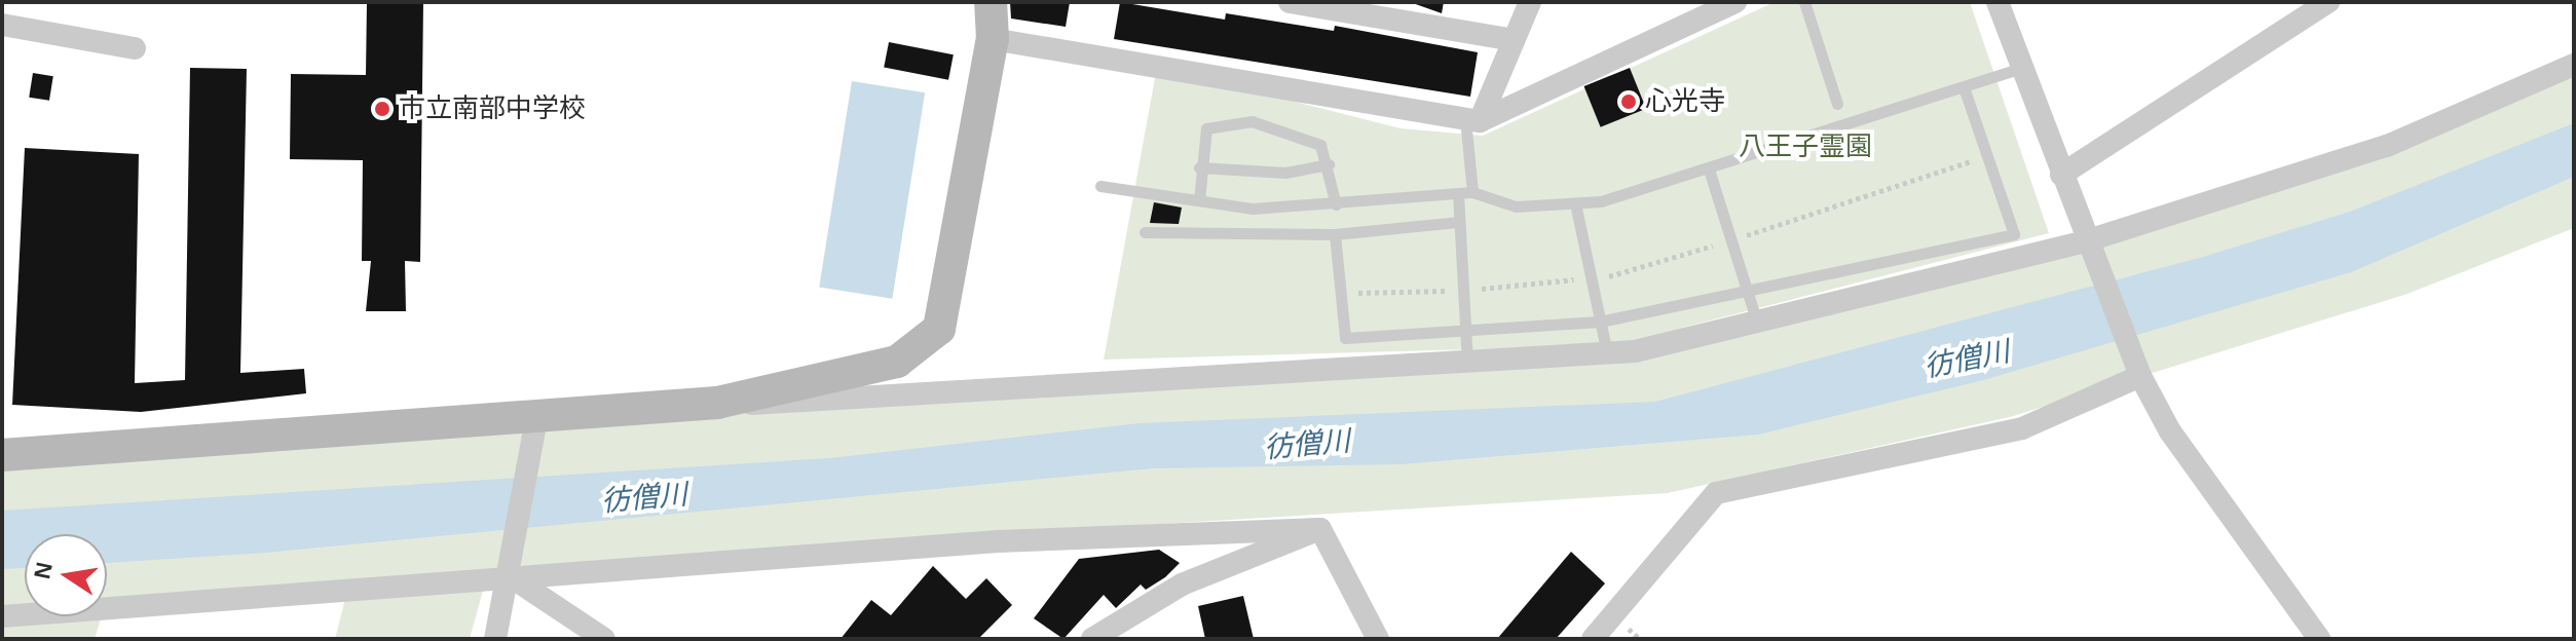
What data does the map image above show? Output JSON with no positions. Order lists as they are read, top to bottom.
{
  "water": ["彷僧川"],
  "parks": ["八王子霊園"],
  "places": ["心光寺", "市立南部中学校"],
  "north": "left"
}
